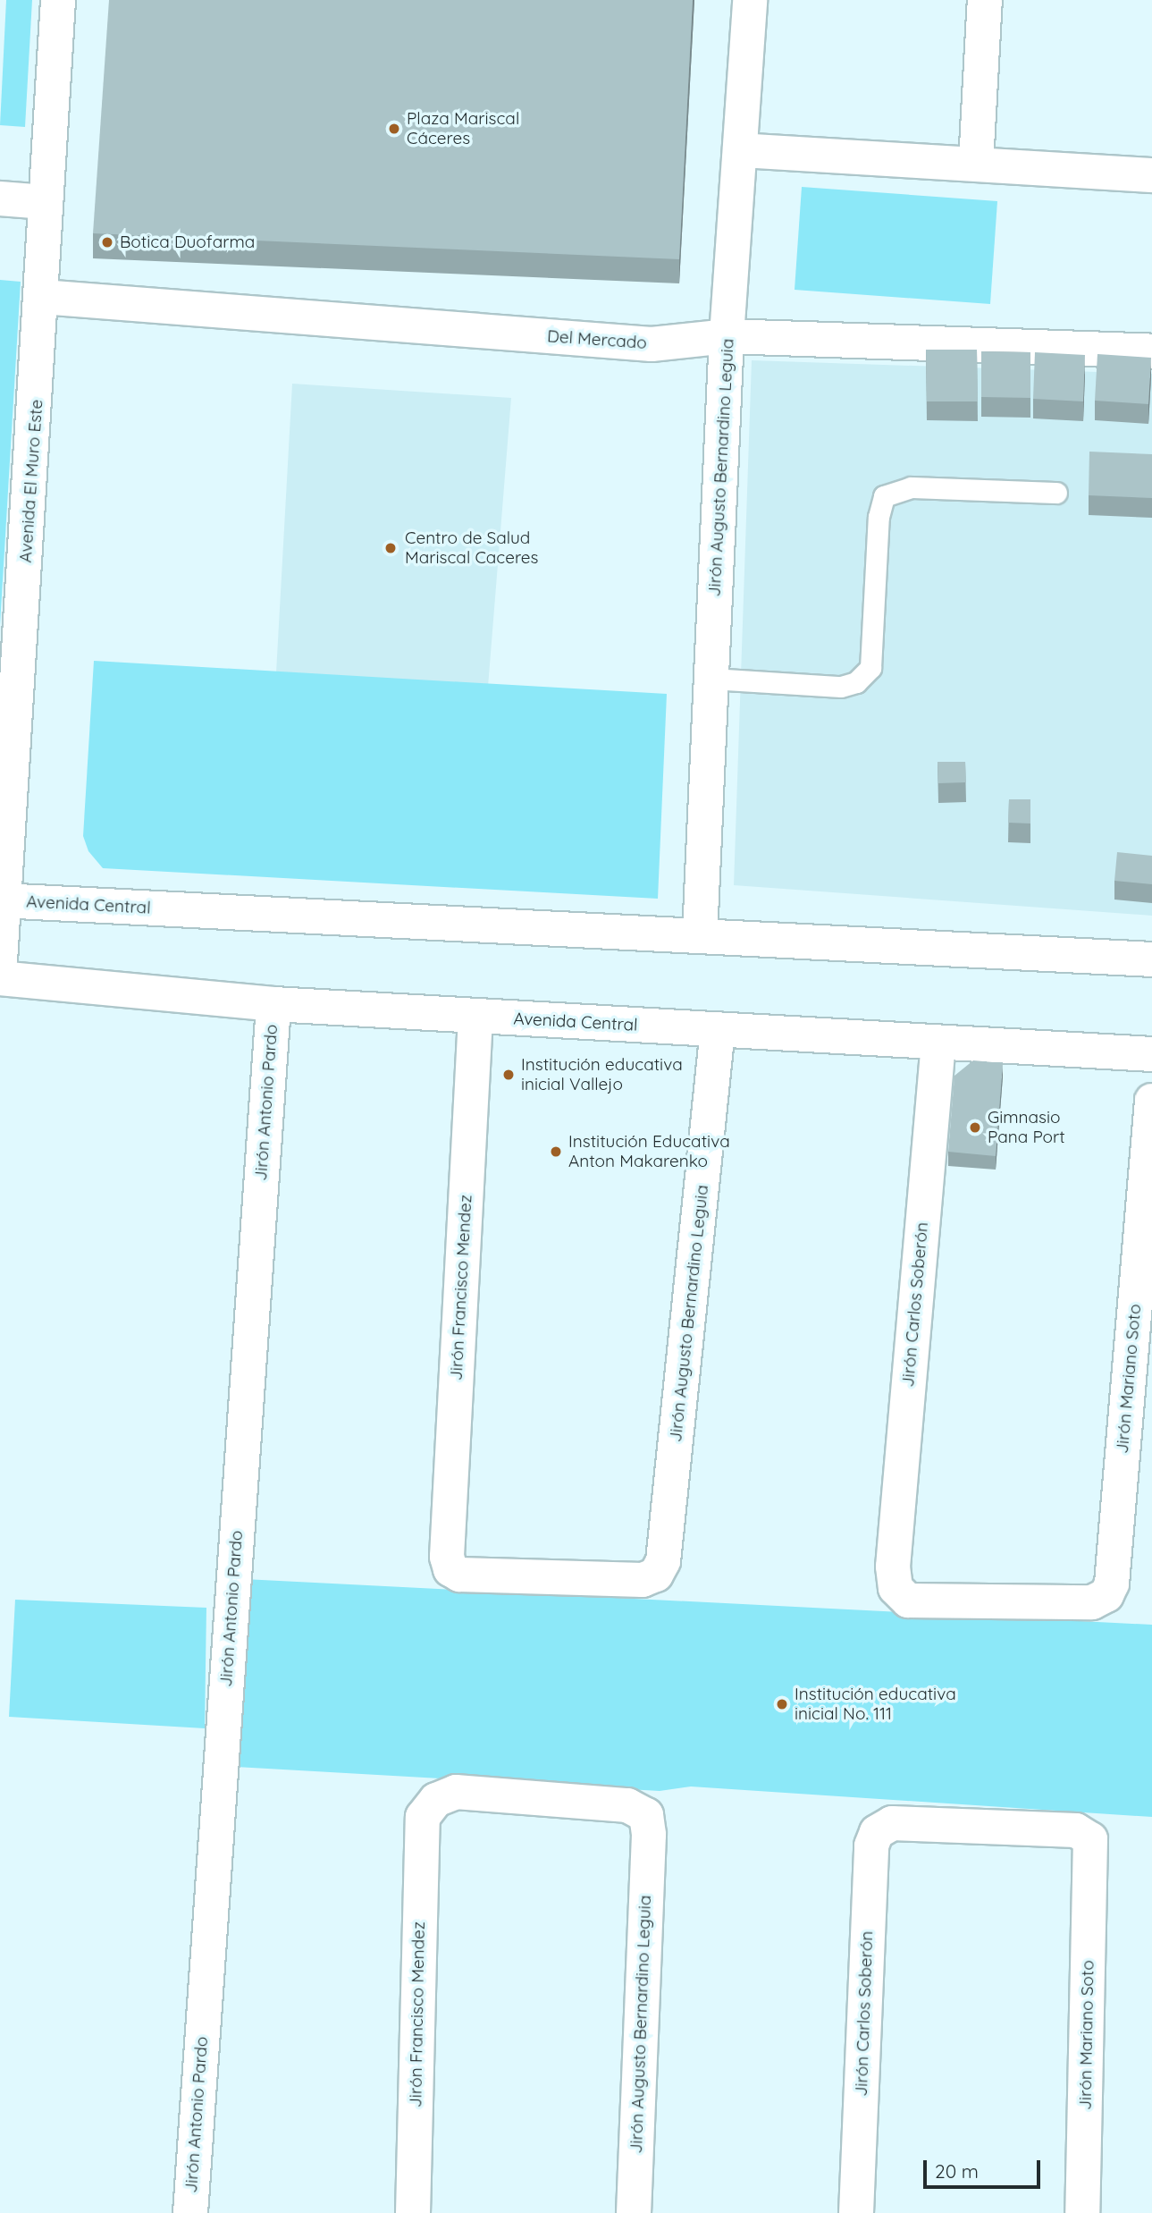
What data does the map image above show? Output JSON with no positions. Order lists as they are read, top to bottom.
{
  "streets": {
    "street": [
      "Del Mercado",
      "Jirón Augusto Bernardino Leguia",
      "Avenida El Muro Este",
      "Avenida Central",
      "Jirón Antonio Pardo",
      "Jirón Francisco Mendez",
      "Jirón Carlos Soberón",
      "Jirón Mariano Soto"
    ]
  },
  "crossings": [
    ["Del Mercado", "Jirón Augusto Bernardino Leguia"],
    ["Del Mercado", "Avenida El Muro Este"],
    ["Jirón Augusto Bernardino Leguia", "Avenida Central"],
    ["Jirón Augusto Bernardino Leguia", "Jirón Francisco Mendez"],
    ["Avenida El Muro Este", "Avenida Central"],
    ["Avenida Central", "Jirón Antonio Pardo"],
    ["Avenida Central", "Jirón Francisco Mendez"],
    ["Avenida Central", "Jirón Carlos Soberón"],
    ["Jirón Carlos Soberón", "Jirón Mariano Soto"]
  ],
  "places": [
    "Plaza Mariscal Cáceres",
    "Botica Duofarma",
    "Centro de Salud Mariscal Caceres",
    "Institución educativa inicial Vallejo",
    "Gimnasio Pana Port",
    "Institución Educativa Anton Makarenko",
    "Institución educativa inicial No. 111"
  ],
  "scale_bar": "20 m"
}
